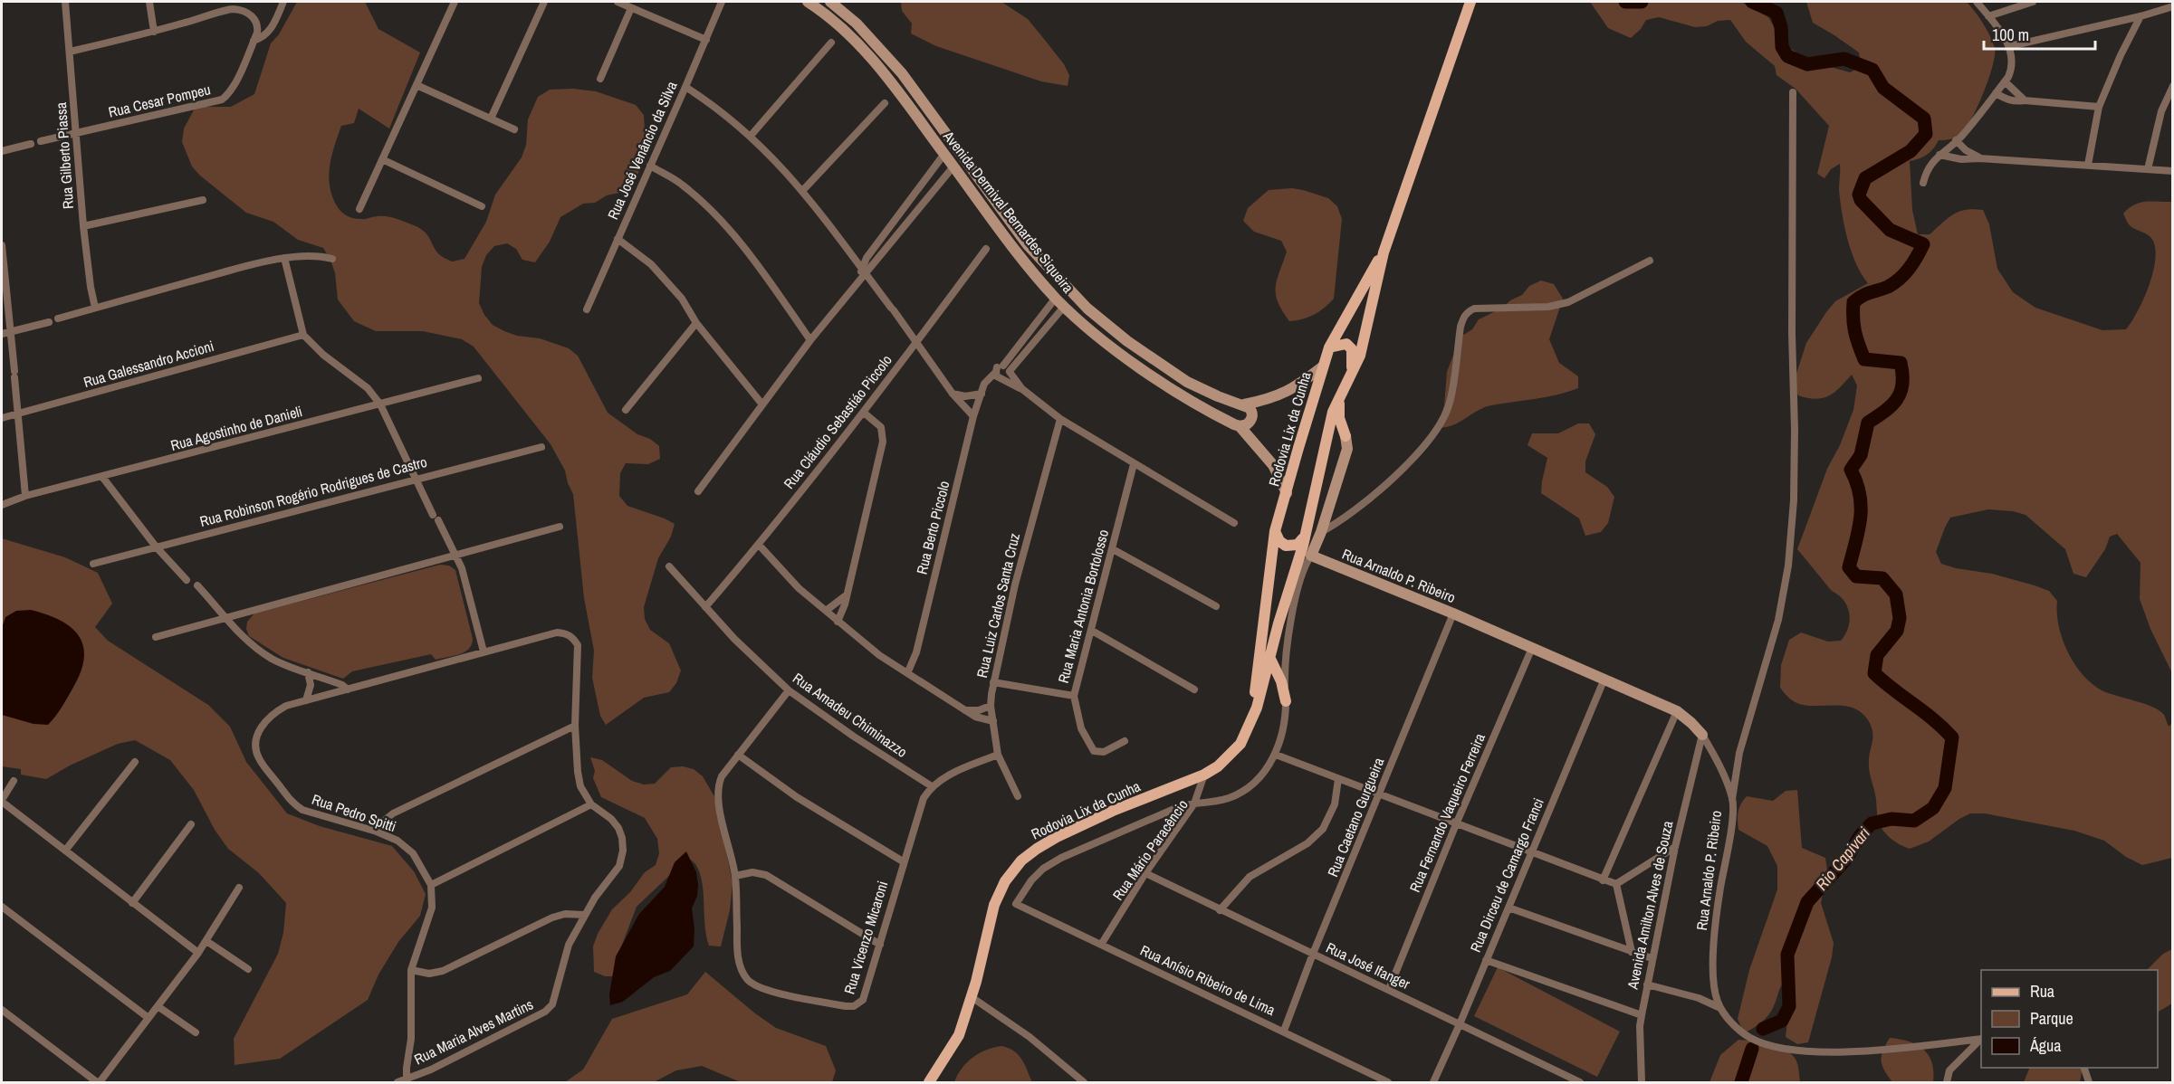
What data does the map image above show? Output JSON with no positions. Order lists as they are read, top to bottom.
{
  "streets": {
    "main road": ["Avenida Dermival Bernardes Siqueira", "Rodovia Lix da Cunha", "Rua Arnaldo P. Ribeiro"],
    "street": [
      "Rua Cesar Pompeu",
      "Rua José Venâncio da Silva",
      "Rua Gilberto Piassa",
      "Rua Galessandro Accioni",
      "Rua Cláudio Sebastiáo Piccolo",
      "Rua Agostinho de Danieli",
      "Rua Robinson Rogério Rodrigues de Castro",
      "Rua Berto Piccolo",
      "Rua Luiz Carlos Santa Cruz",
      "Rua Maria Antonia Bortolosso",
      "Rua Amadeu Chiminazzo",
      "Rua Pedro Spitti",
      "Rua Fernando Vaqueiro Ferreira",
      "Rua Caetano Gurgueira",
      "Rua Mário Paracêncio",
      "Rua Dirceu de Camargo Franci",
      "Avenida Amilton Alves de Souza",
      "Rua Vicenzo Micaroni",
      "Rua José Ifanger",
      "Rua Anísio Ribeiro de Lima",
      "Rua Maria Alves Martins"
    ]
  },
  "crossings": [
    ["Rua Cesar Pompeu", "Rua Gilberto Piassa"],
    ["Rua Cláudio Sebastiáo Piccolo", "Rua Amadeu Chiminazzo"],
    ["Rua Arnaldo P. Ribeiro", "Rua Fernando Vaqueiro Ferreira"],
    ["Rua Arnaldo P. Ribeiro", "Rua Caetano Gurgueira"],
    ["Rua Arnaldo P. Ribeiro", "Rua Mário Paracêncio"],
    ["Rua Arnaldo P. Ribeiro", "Rua Dirceu de Camargo Franci"],
    ["Rua Arnaldo P. Ribeiro", "Avenida Amilton Alves de Souza"],
    ["Rua Amadeu Chiminazzo", "Rua Vicenzo Micaroni"],
    ["Rua Pedro Spitti", "Rua Maria Alves Martins"],
    ["Rua Fernando Vaqueiro Ferreira", "Rua José Ifanger"],
    ["Rua Caetano Gurgueira", "Rua José Ifanger"],
    ["Rua Caetano Gurgueira", "Rua Anísio Ribeiro de Lima"],
    ["Rua Mário Paracêncio", "Rua José Ifanger"],
    ["Rua Mário Paracêncio", "Rua Anísio Ribeiro de Lima"],
    ["Rua Dirceu de Camargo Franci", "Rua José Ifanger"]
  ],
  "water": ["Rio Capivari"],
  "legend": ["Rua", "Parque", "Água"],
  "scale_bar": "100 m"
}
